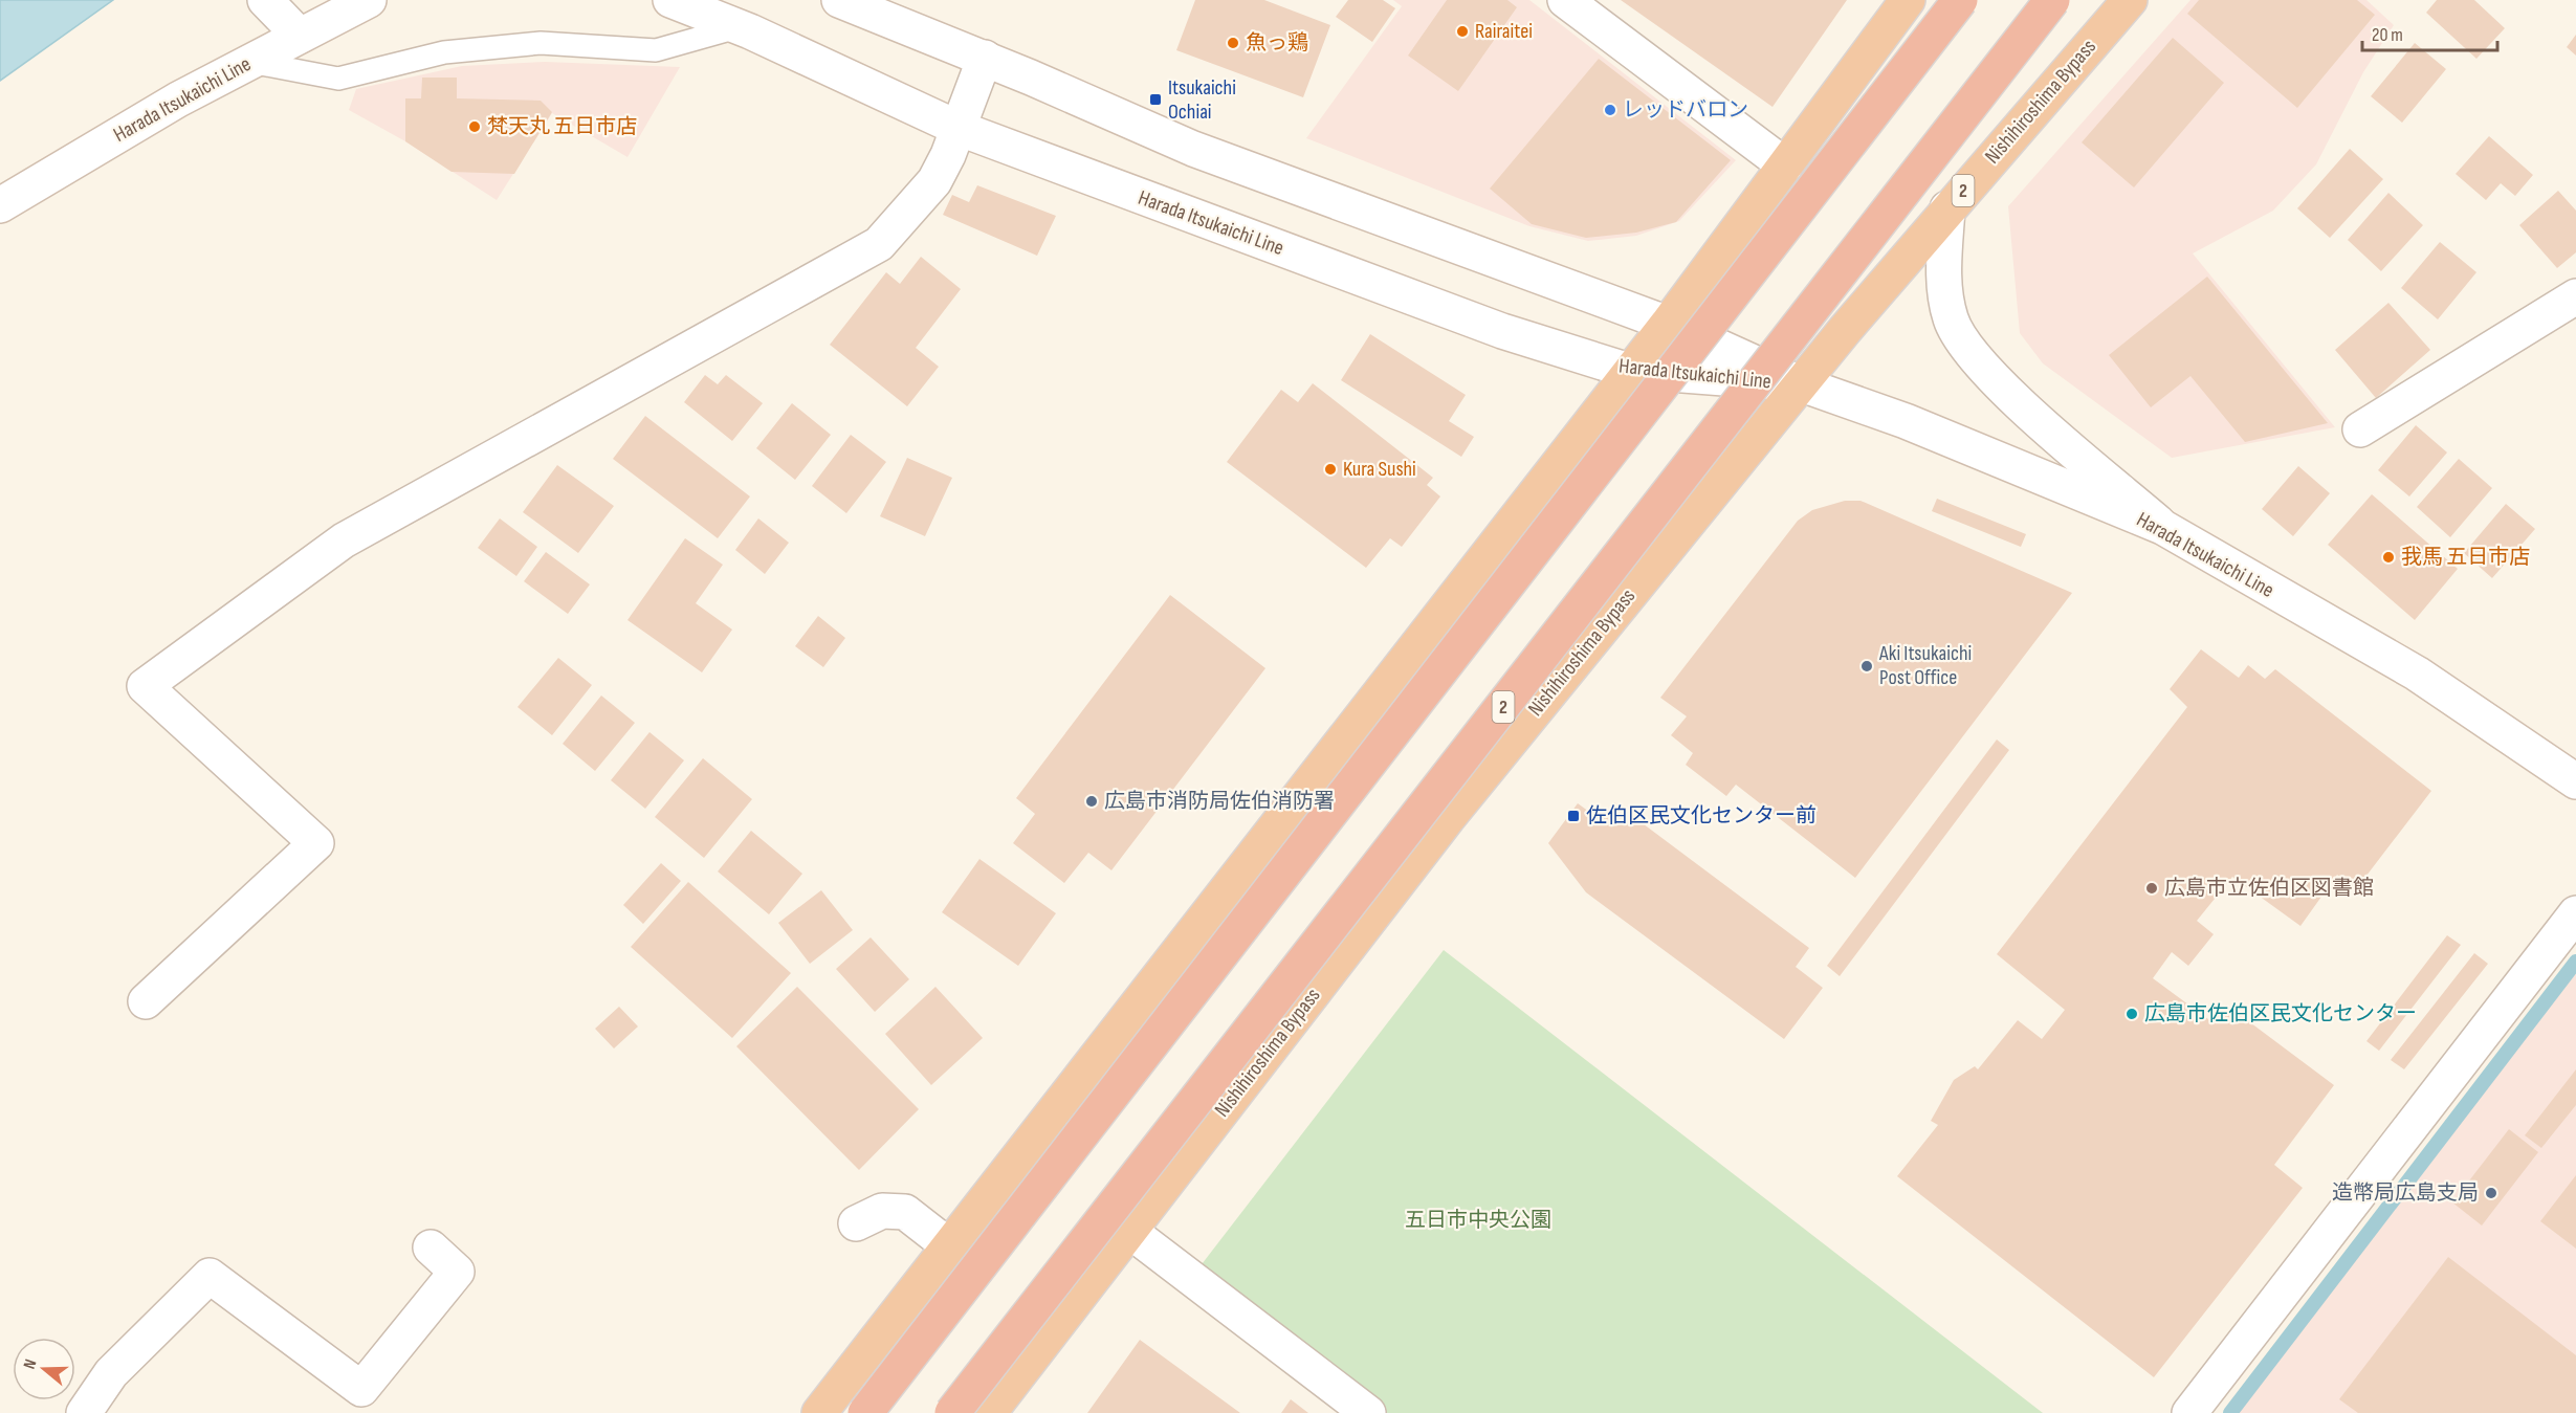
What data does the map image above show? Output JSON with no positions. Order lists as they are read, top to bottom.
{
  "streets": {
    "highway": ["Nishihiroshima Bypass", "2"],
    "street": ["Harada Itsukaichi Line"]
  },
  "crossings": [
    ["Harada Itsukaichi Line", "Nishihiroshima Bypass"]
  ],
  "parks": ["五日市中央公園"],
  "places": {
    "other": [
      "Rairaitei",
      "魚っ鶏",
      "レッドバロン",
      "梵天丸 五日市店",
      "Kura Sushi",
      "我馬 五日市店",
      "Aki Itsukaichi Post Office",
      "広島市消防局佐伯消防署",
      "広島市立佐伯区図書館",
      "広島市佐伯区民文化センター",
      "造幣局広島支局"
    ],
    "transit": ["Itsukaichi Ochiai", "佐伯区民文化センター前"]
  },
  "scale_bar": "20 m",
  "north": "left"
}
